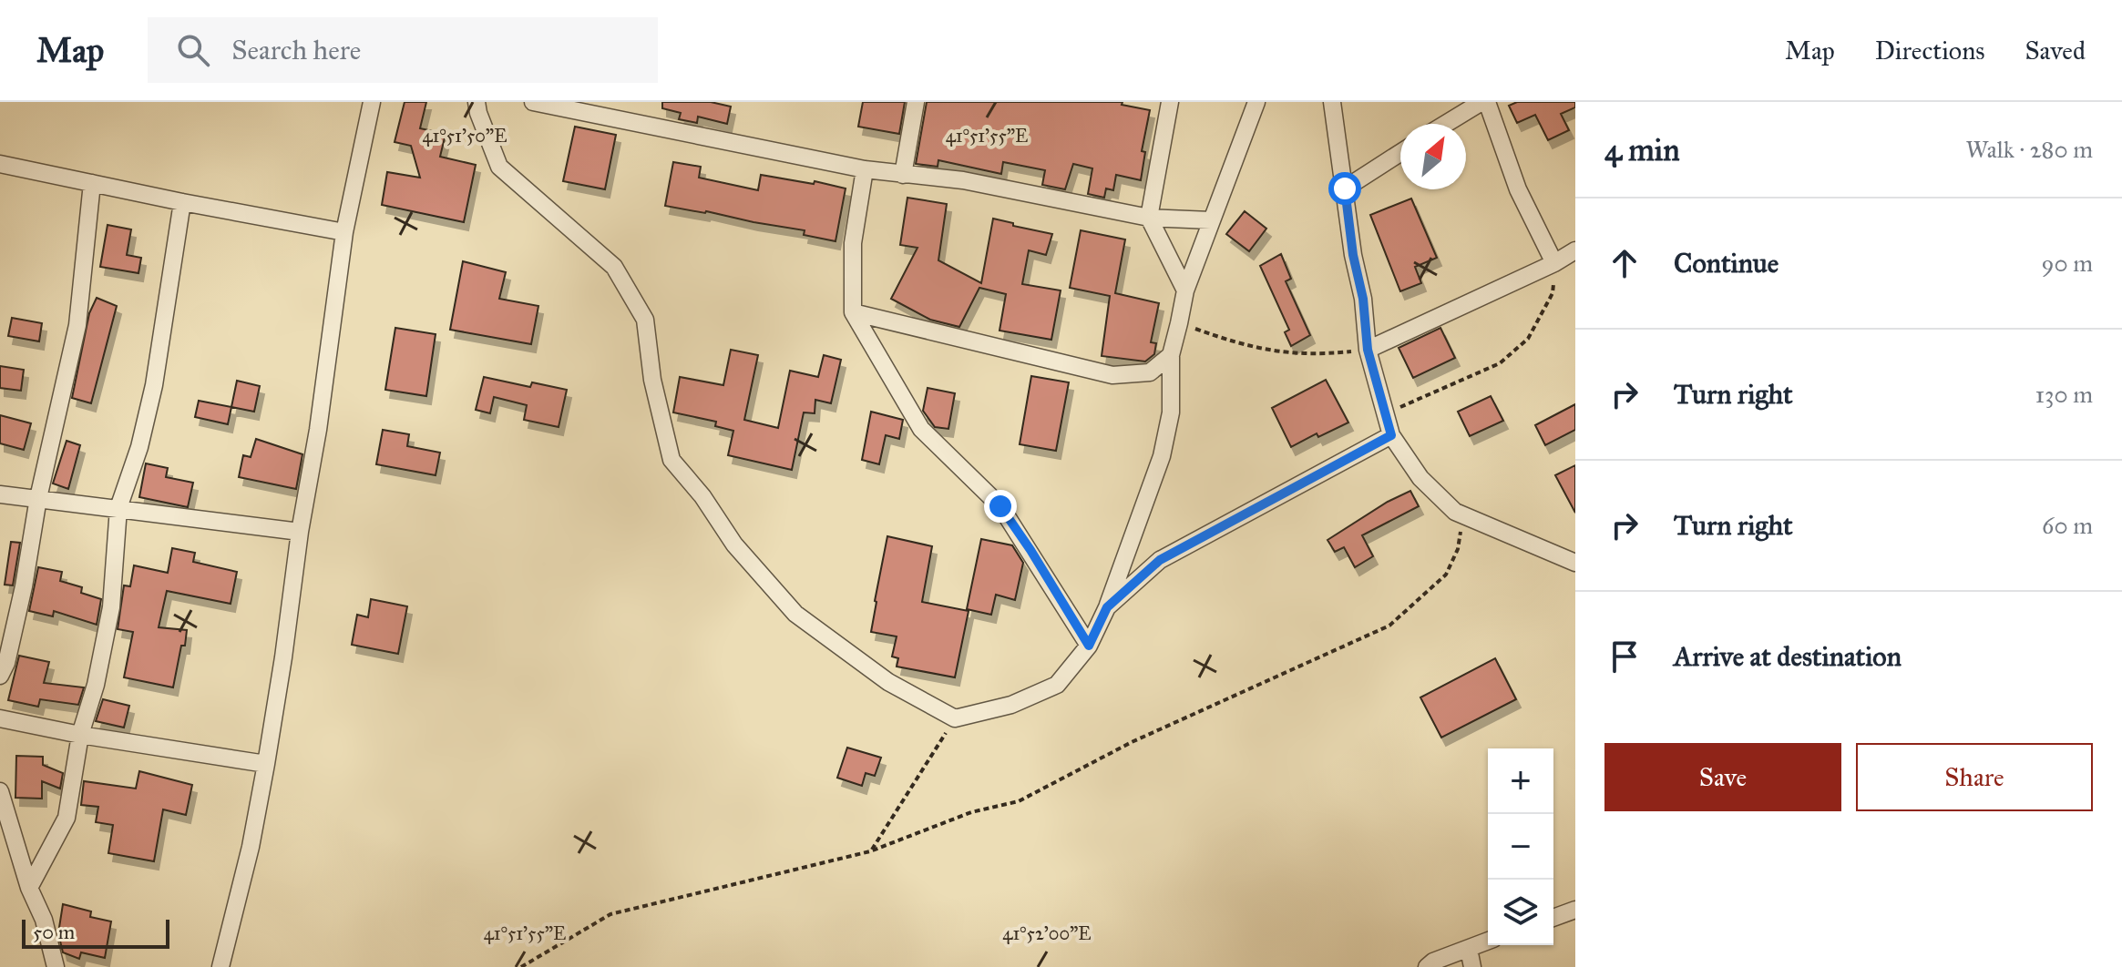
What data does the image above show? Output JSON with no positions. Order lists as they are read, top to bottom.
{
  "scale_bar": "50 m",
  "north": "top right",
  "page": {
    "header": "Map",
    "search": "Search here",
    "nav": ["Map", "Directions", "Saved"],
    "heading": ["4 min", "Walk · 280 m"],
    "list": [
      ["Continue", "90 m"],
      ["Turn right", "130 m"],
      ["Turn right", "60 m"],
      "Arrive at destination"
    ],
    "buttons": ["Save", "Share"],
    "map_buttons": ["+", "−"],
    "scale": "50 m"
  },
  "coordinates": ["41°51'50\"E", "41°51'55\"E", "41°52'00\"E"]
}
